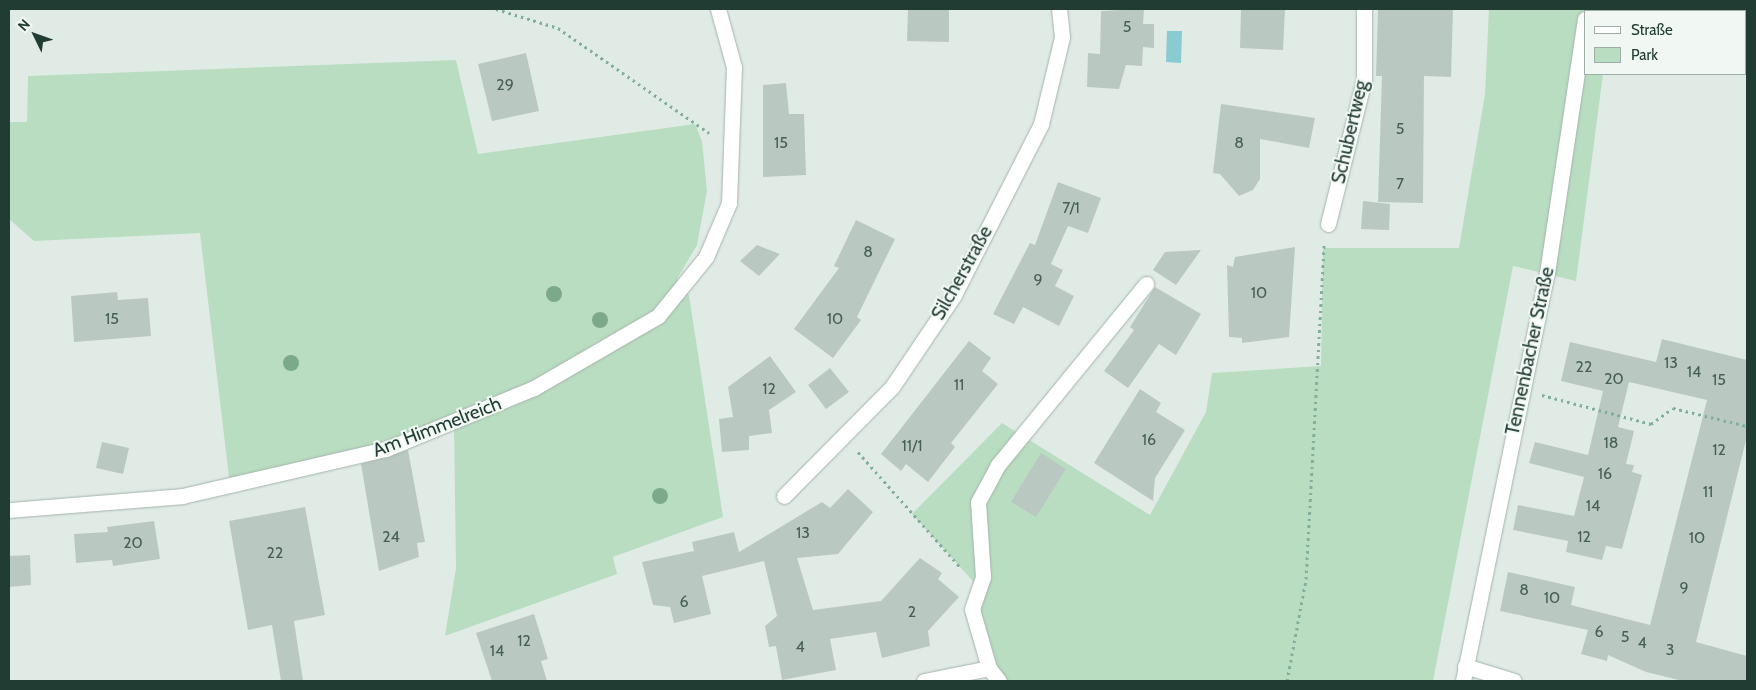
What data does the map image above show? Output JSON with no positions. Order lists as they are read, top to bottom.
{
  "streets": {
    "street": [
      "Schubertweg",
      "Silcherstraße",
      "Tennenbacher Straße",
      "Am Himmelreich"
    ]
  },
  "house_numbers": [
    "5",
    "29",
    "5",
    "15",
    "8",
    "7",
    "7/1",
    "8",
    "9",
    "10",
    "15",
    "10",
    "13",
    "22",
    "14",
    "20",
    "15",
    "11",
    "12",
    "16",
    "18",
    "11/1",
    "12",
    "16",
    "11",
    "14",
    "13",
    "24",
    "12",
    "10",
    "20",
    "22",
    "9",
    "8",
    "10",
    "6",
    "2",
    "6",
    "5",
    "12",
    "4",
    "4",
    "3",
    "14"
  ],
  "legend": ["Straße", "Park"],
  "north": "top left"
}
